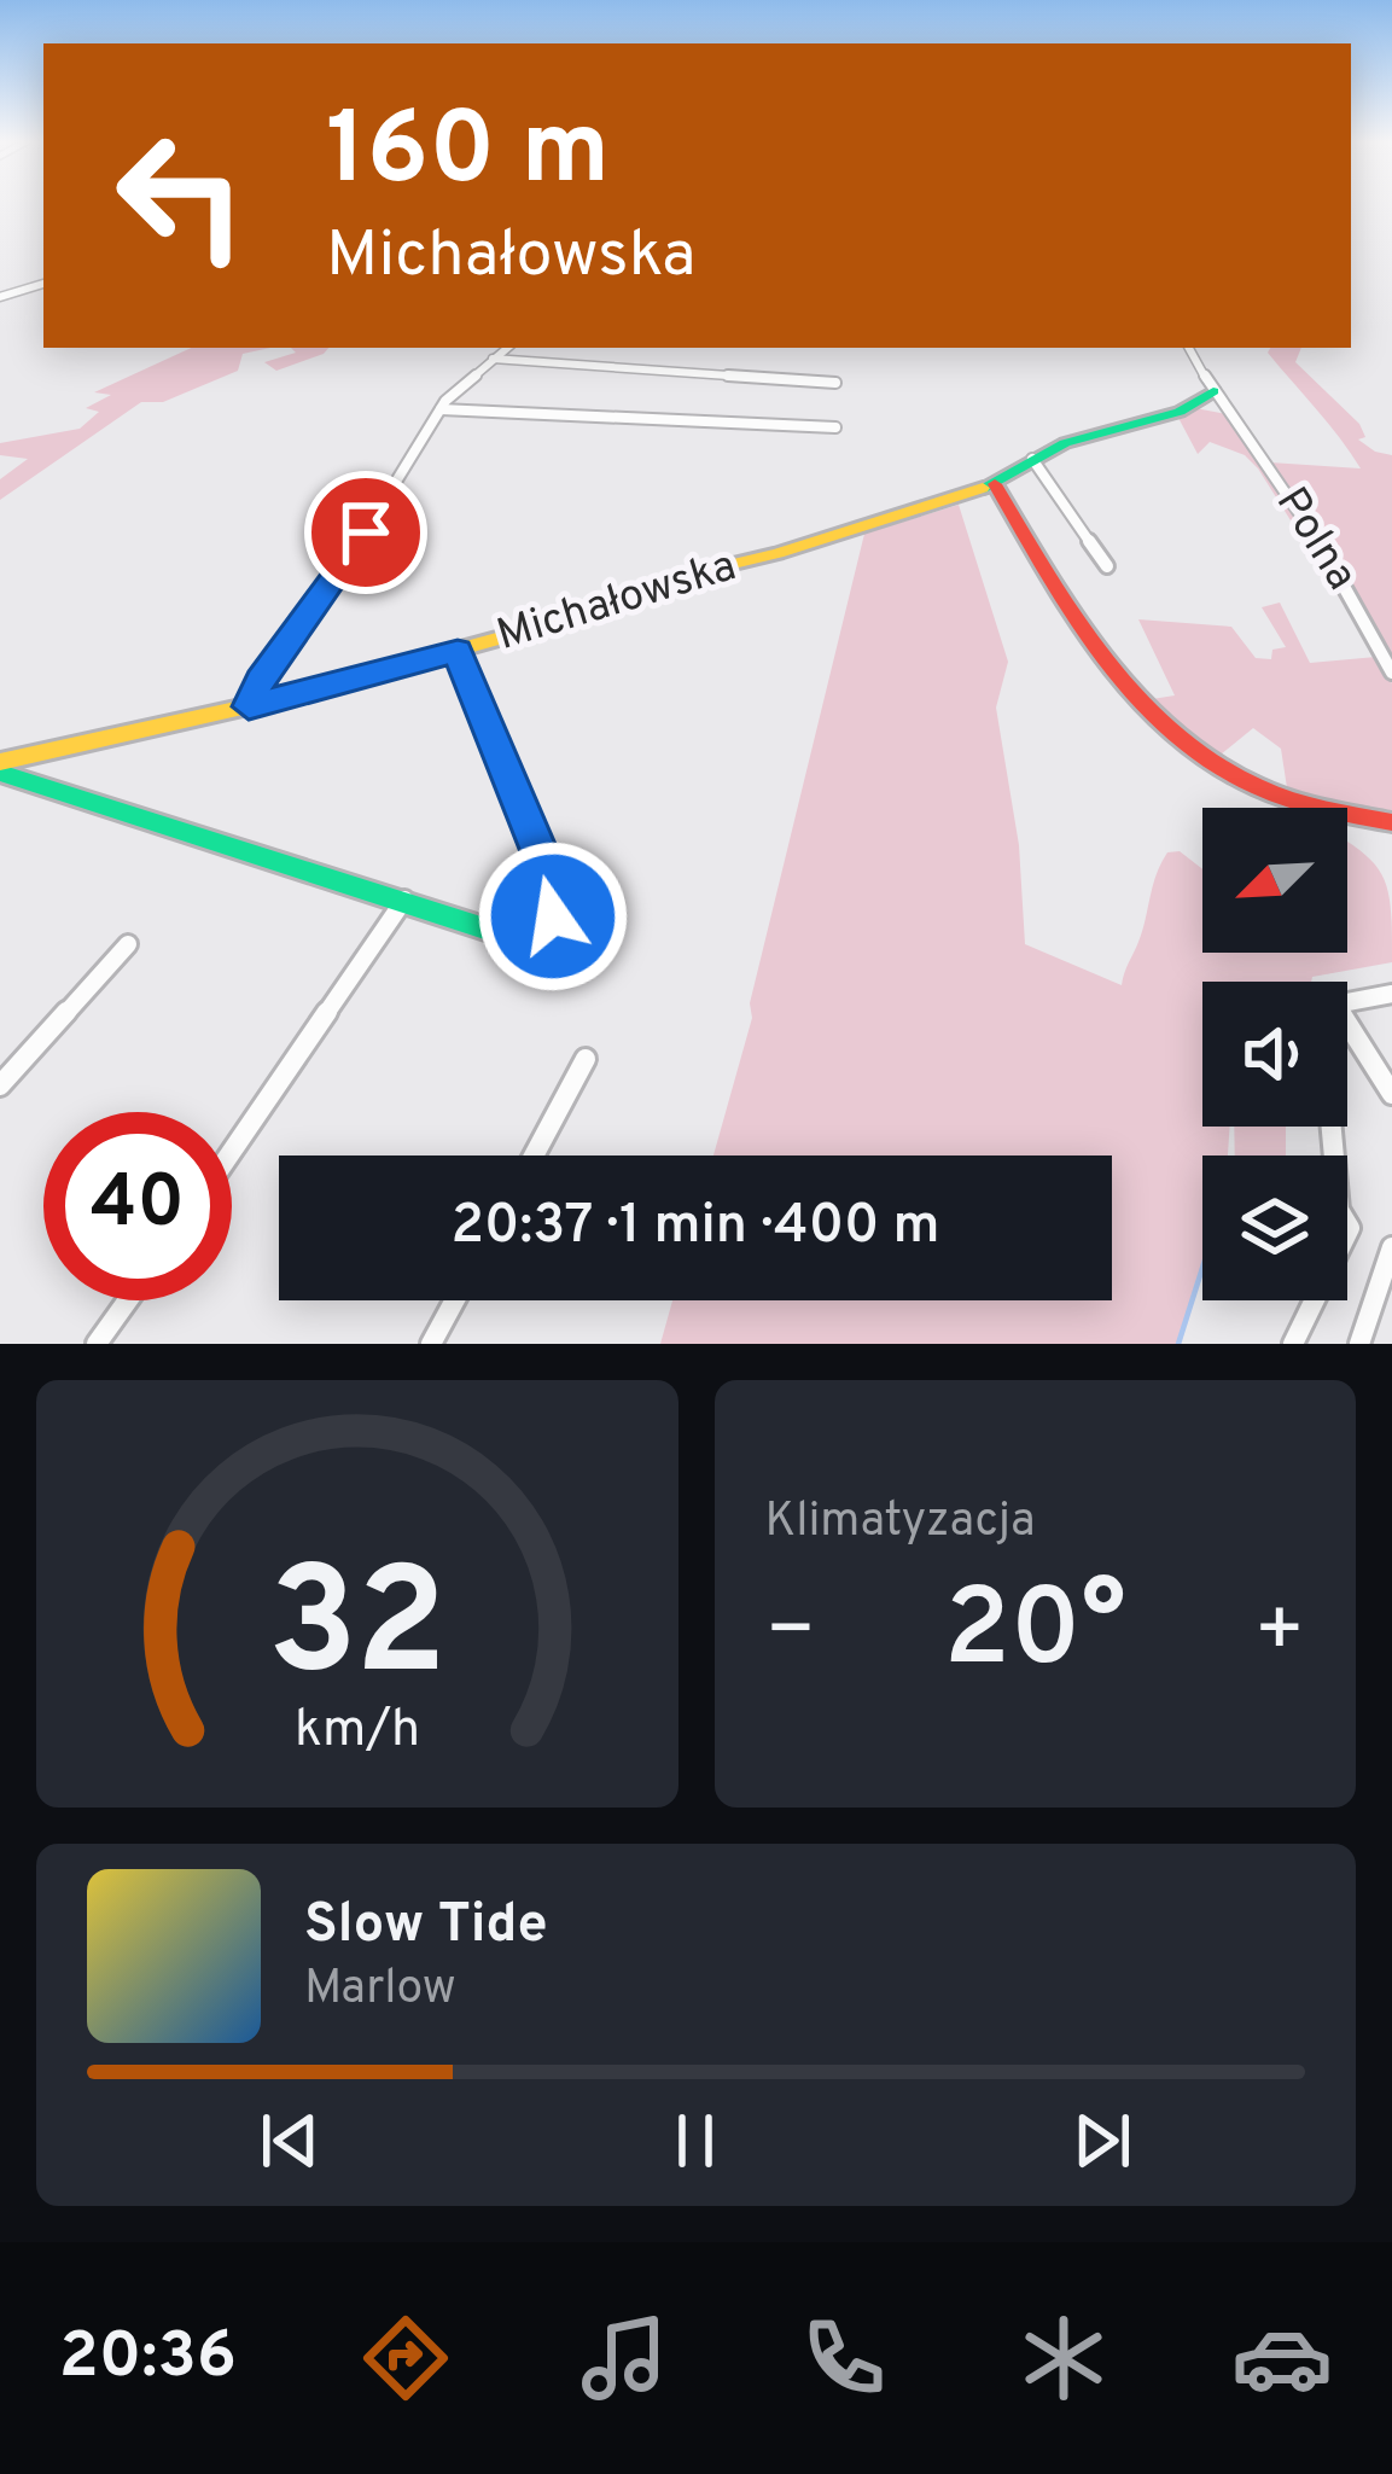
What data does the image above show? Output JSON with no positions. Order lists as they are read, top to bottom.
{
  "streets": {
    "street": ["Polna", "Michałowska"]
  },
  "crossings": [
    ["Polna", "Michałowska"]
  ],
  "north": "bottom left",
  "page": {
    "turn": ["160 m", "Michałowska"],
    "limit": "40",
    "trip": "20:37 · 1 min · 400 m",
    "tile": "Klimatyzacja",
    "heat": ["−", "20°", "+"],
    "song": ["Slow Tide", "Marlow"],
    "tabs": "20:36",
    "gauge": ["32", "km/h"]
  }
}
